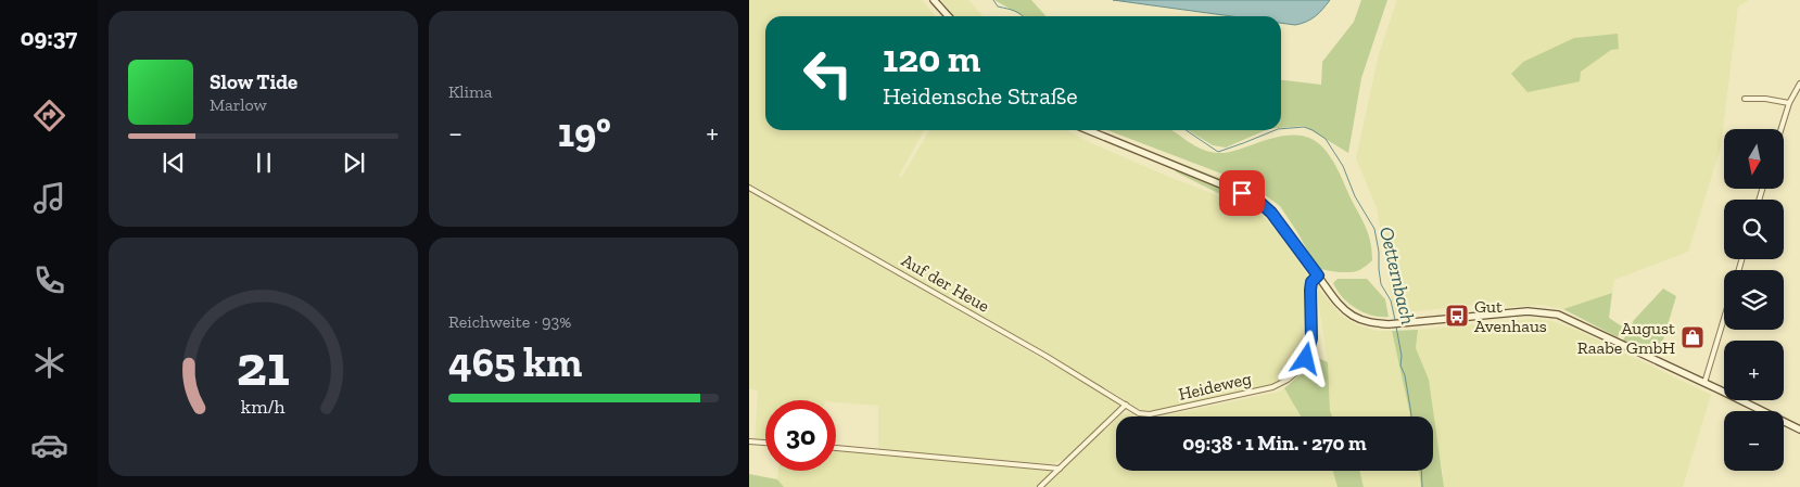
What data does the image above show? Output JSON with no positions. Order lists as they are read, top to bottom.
{
  "streets": {
    "street": ["Auf der Heue", "Heideweg"]
  },
  "crossings": [
    ["Auf der Heue", "Heideweg"]
  ],
  "water": ["Oetternbach"],
  "places": {
    "bus stop": ["Gut Avenhaus"],
    "shop": ["August Raabe GmbH"]
  },
  "north": "bottom",
  "page": {
    "tabs": "09:37",
    "tile": [
      "Klima",
      ["Reichweite · 93%", "465 km"]
    ],
    "turn": ["120 m", "Heidensche Straße"],
    "song": ["Slow Tide", "Marlow"],
    "heat": ["−", "19°", "+"],
    "map_buttons": ["+", "−"],
    "limit": "30",
    "trip": "09:38 · 1 Min. · 270 m",
    "gauge": ["21", "km/h"]
  }
}
